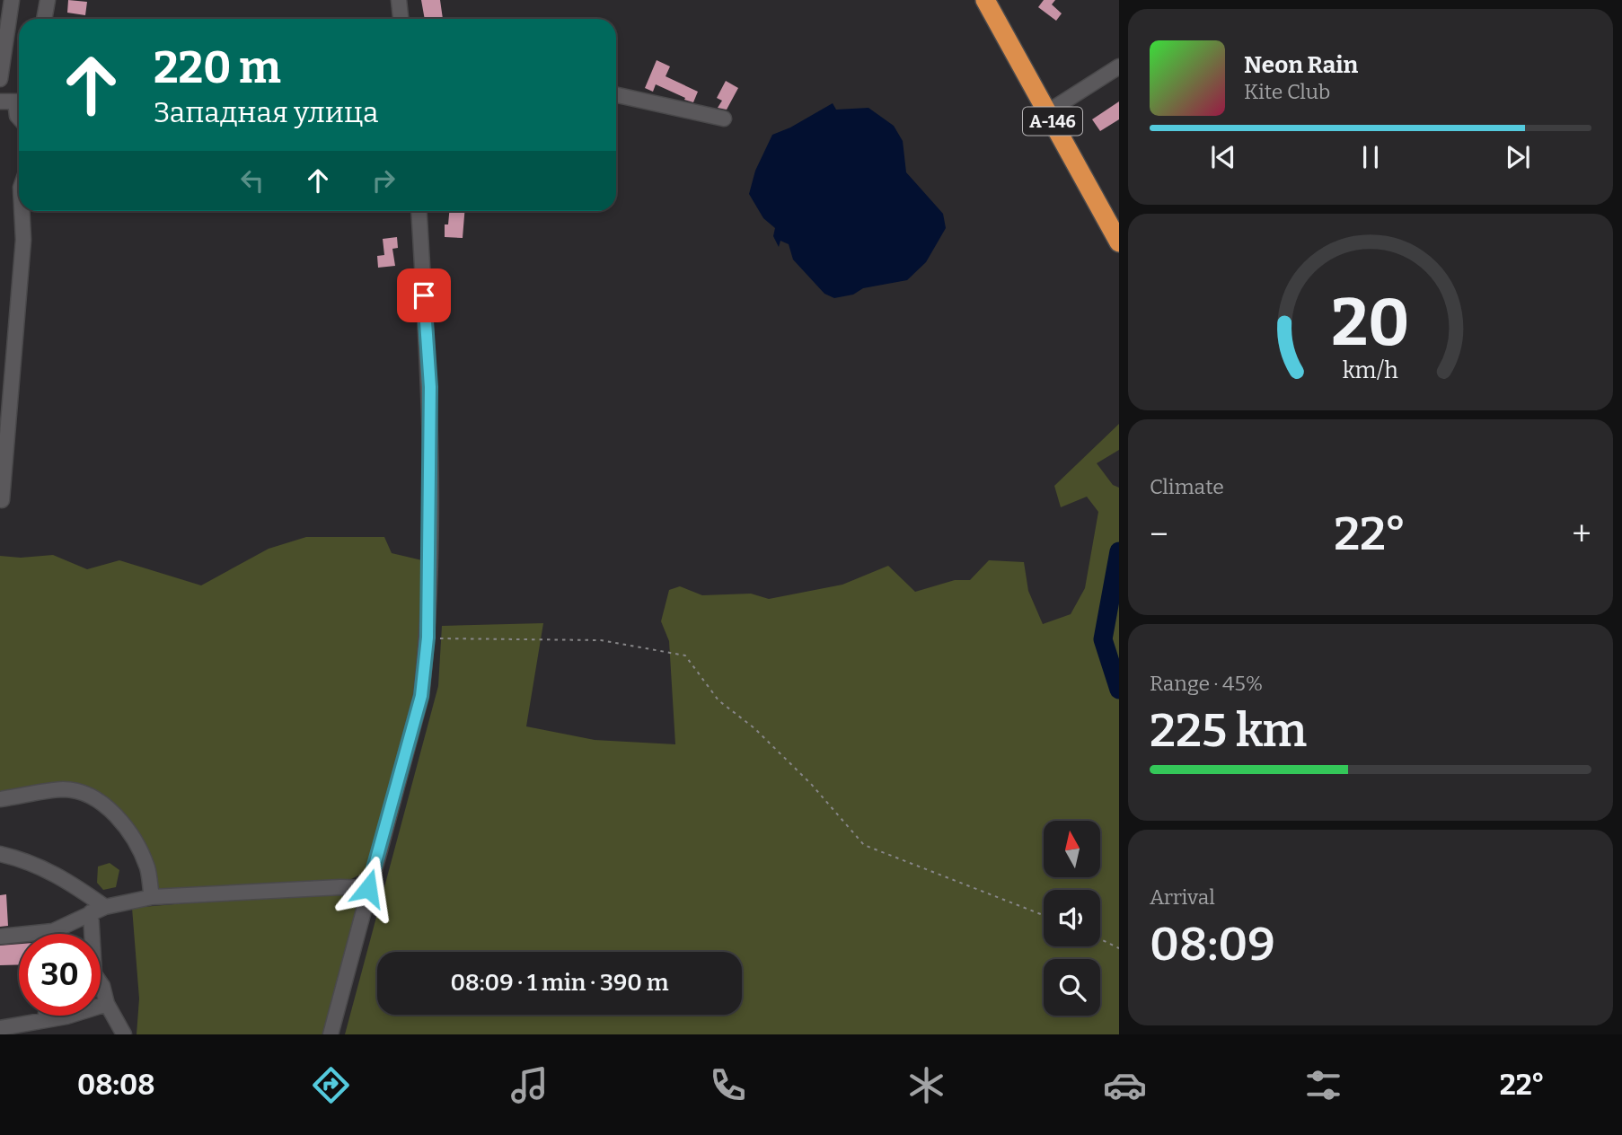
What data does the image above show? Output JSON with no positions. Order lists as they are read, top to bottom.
{
  "streets": {
    "highway": ["А-146"]
  },
  "north": "top",
  "page": {
    "turn": ["220 m", "Западная улица"],
    "song": ["Neon Rain", "Kite Club"],
    "tile": [
      "Climate",
      ["Range · 45%", "225 km"],
      ["Arrival", "08:09"]
    ],
    "heat": ["−", "22°", "+"],
    "limit": "30",
    "trip": "08:09 · 1 min · 390 m",
    "tabs": ["08:08", "22°"],
    "gauge": ["20", "km/h"]
  }
}
